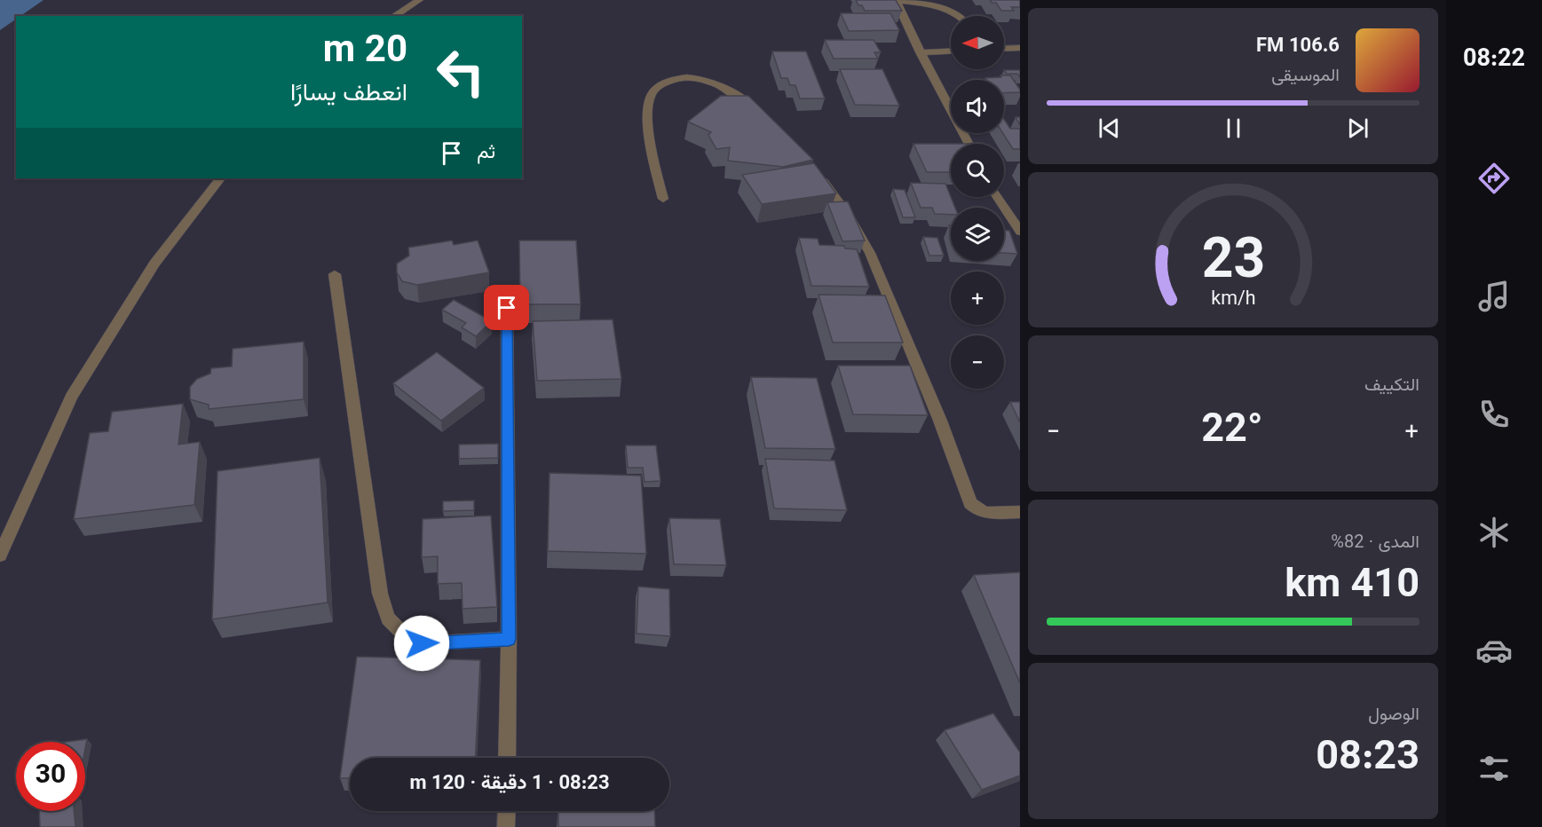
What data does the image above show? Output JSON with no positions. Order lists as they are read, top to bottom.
{
  "north": "left",
  "page": {
    "tabs": "08:22",
    "map_buttons": ["+", "−"],
    "turn": ["20 m", "انعطف يسارًا"],
    "song": ["106.6 FM", "الموسيقى"],
    "then": "ثم",
    "tile": [
      "التكييف",
      ["المدى · 82%", "410 km"],
      ["الوصول", "08:23"]
    ],
    "heat": ["−", "22°", "+"],
    "limit": "30",
    "trip": "08:23 · 1 دقيقة · 120 m",
    "gauge": ["23", "km/h"]
  }
}
